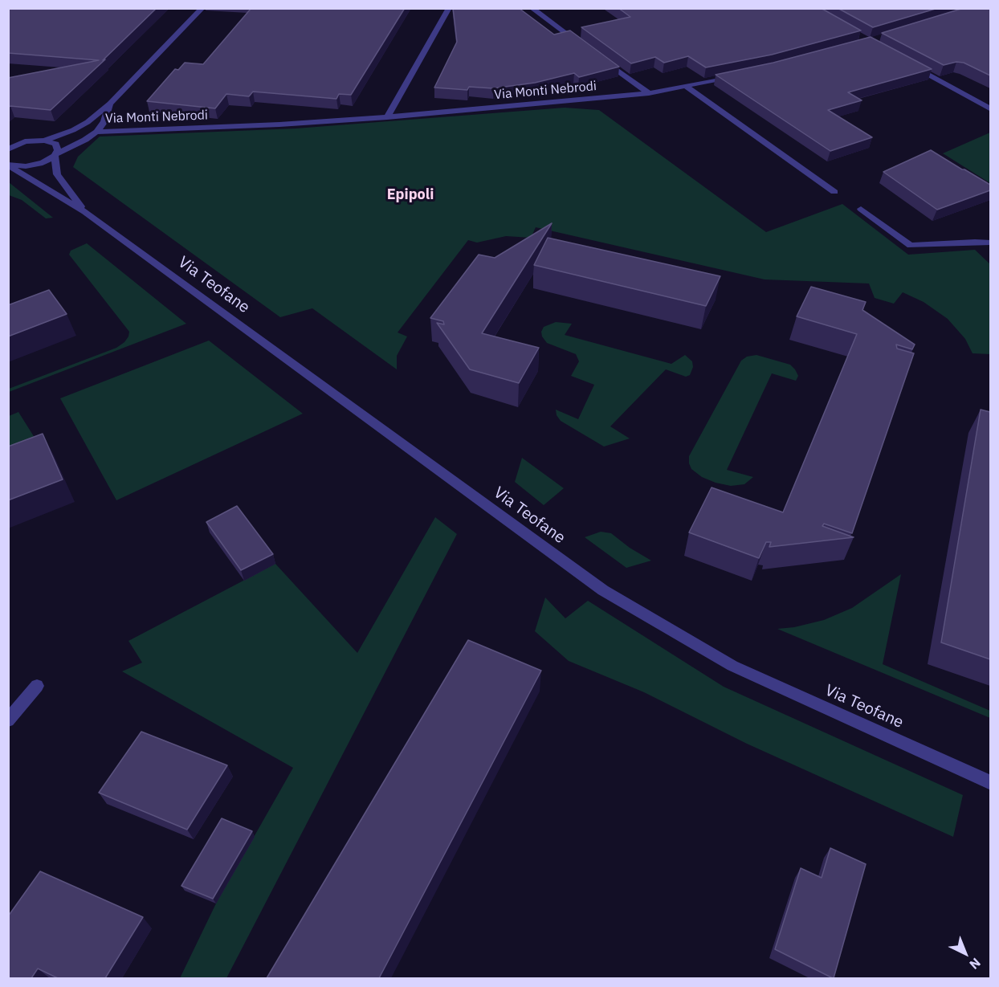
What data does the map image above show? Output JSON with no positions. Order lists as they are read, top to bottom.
{
  "streets": {
    "street": ["Via Monti Nebrodi", "Via Teofane"]
  },
  "districts": ["Epipoli"],
  "north": "bottom right"
}
